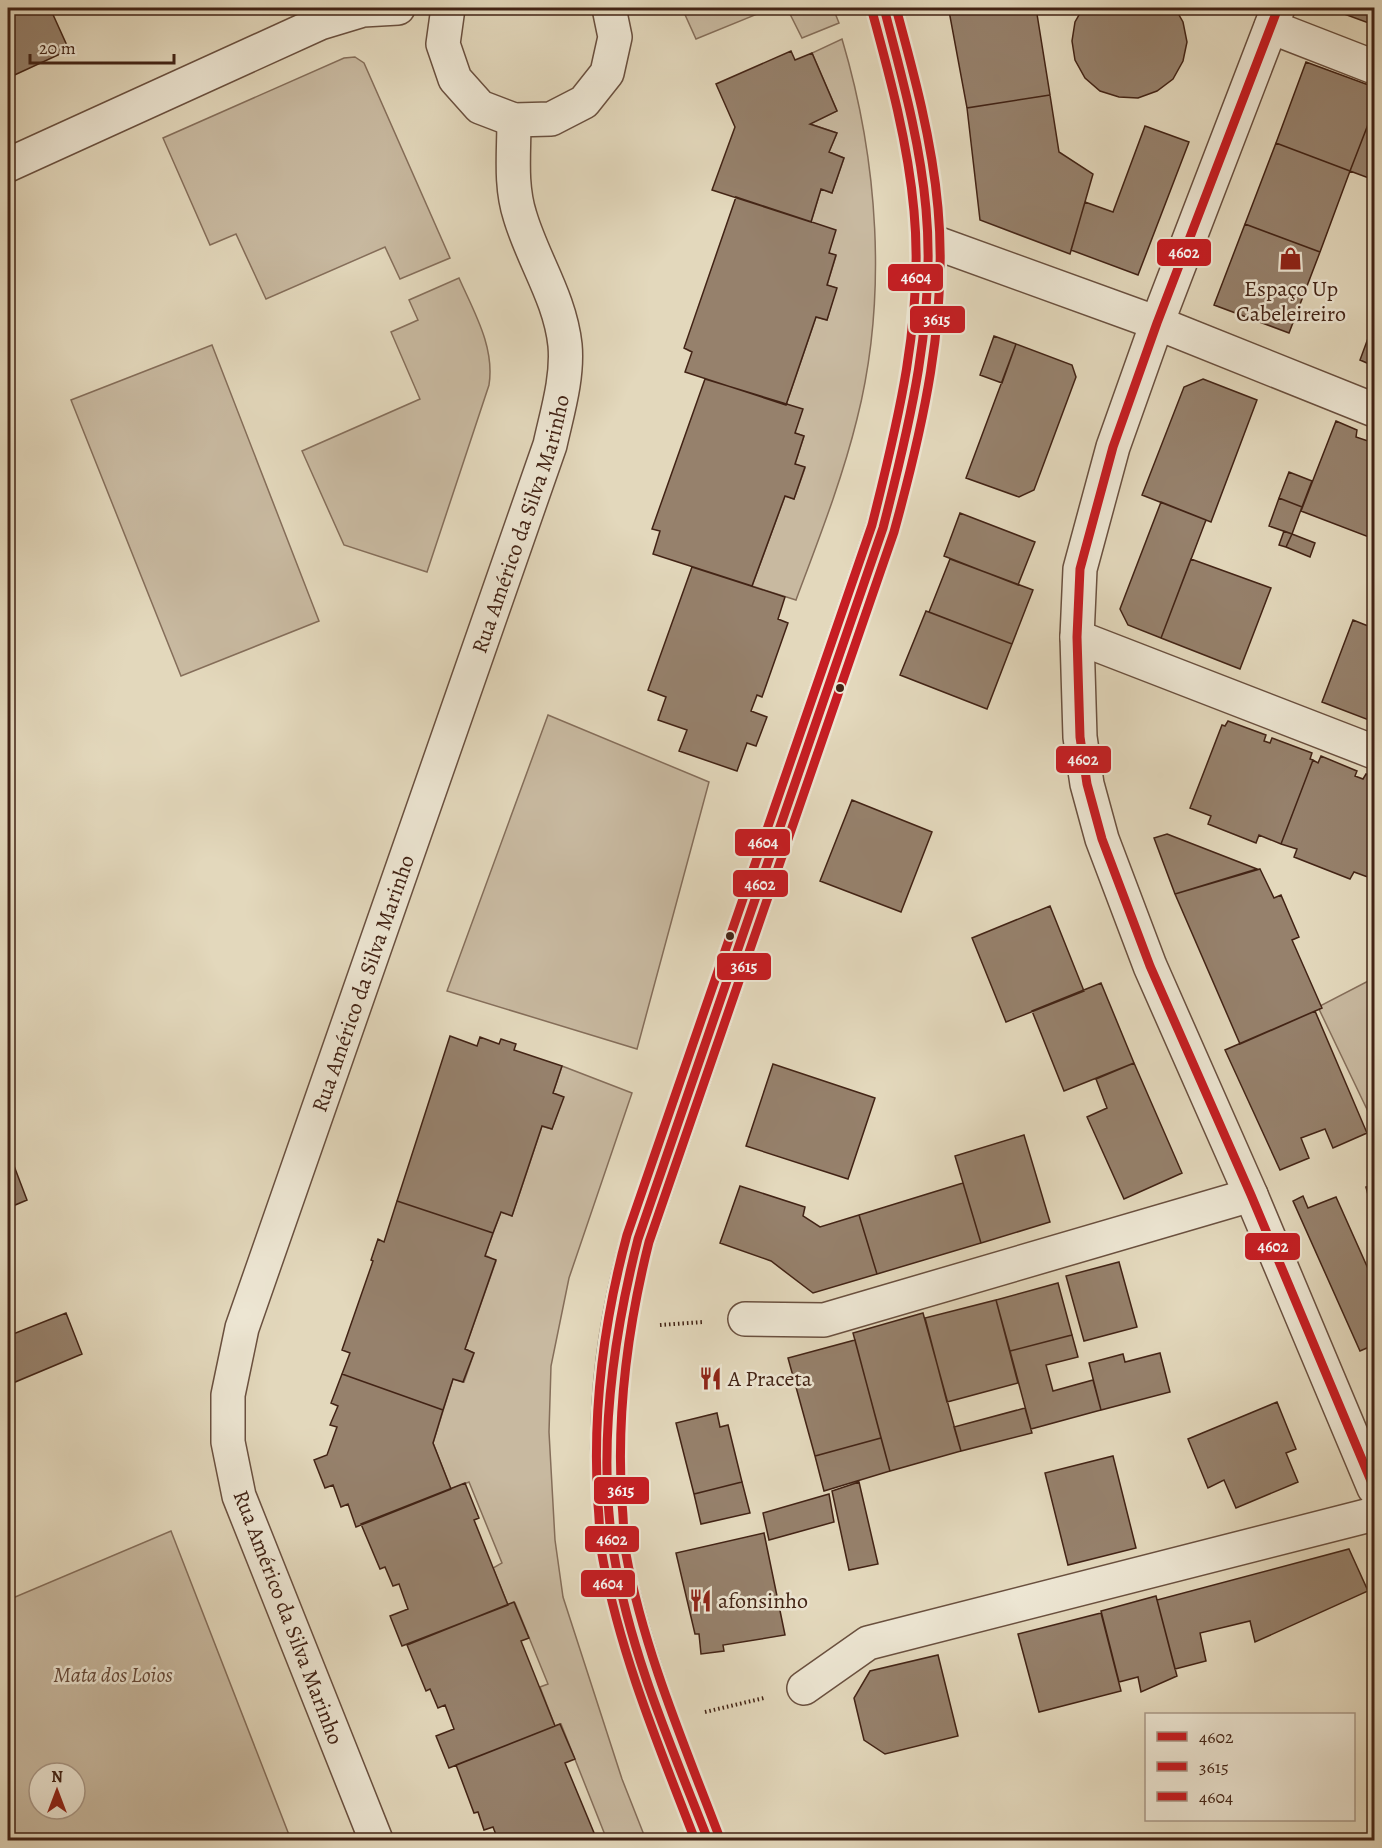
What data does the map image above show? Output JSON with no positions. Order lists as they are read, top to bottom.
{
  "streets": {
    "street": ["Rua Américo da Silva Marinho"]
  },
  "parks": ["Mata dos Loios"],
  "places": {
    "shop": ["Espaço Up Cabeleireiro"],
    "restaurant": ["A Praceta", "afonsinho"]
  },
  "lines": ["transit line 4602", "transit line 3615", "transit line 4604"],
  "legend": ["4602", "3615", "4604"],
  "scale_bar": "20 m",
  "north": "top"
}
